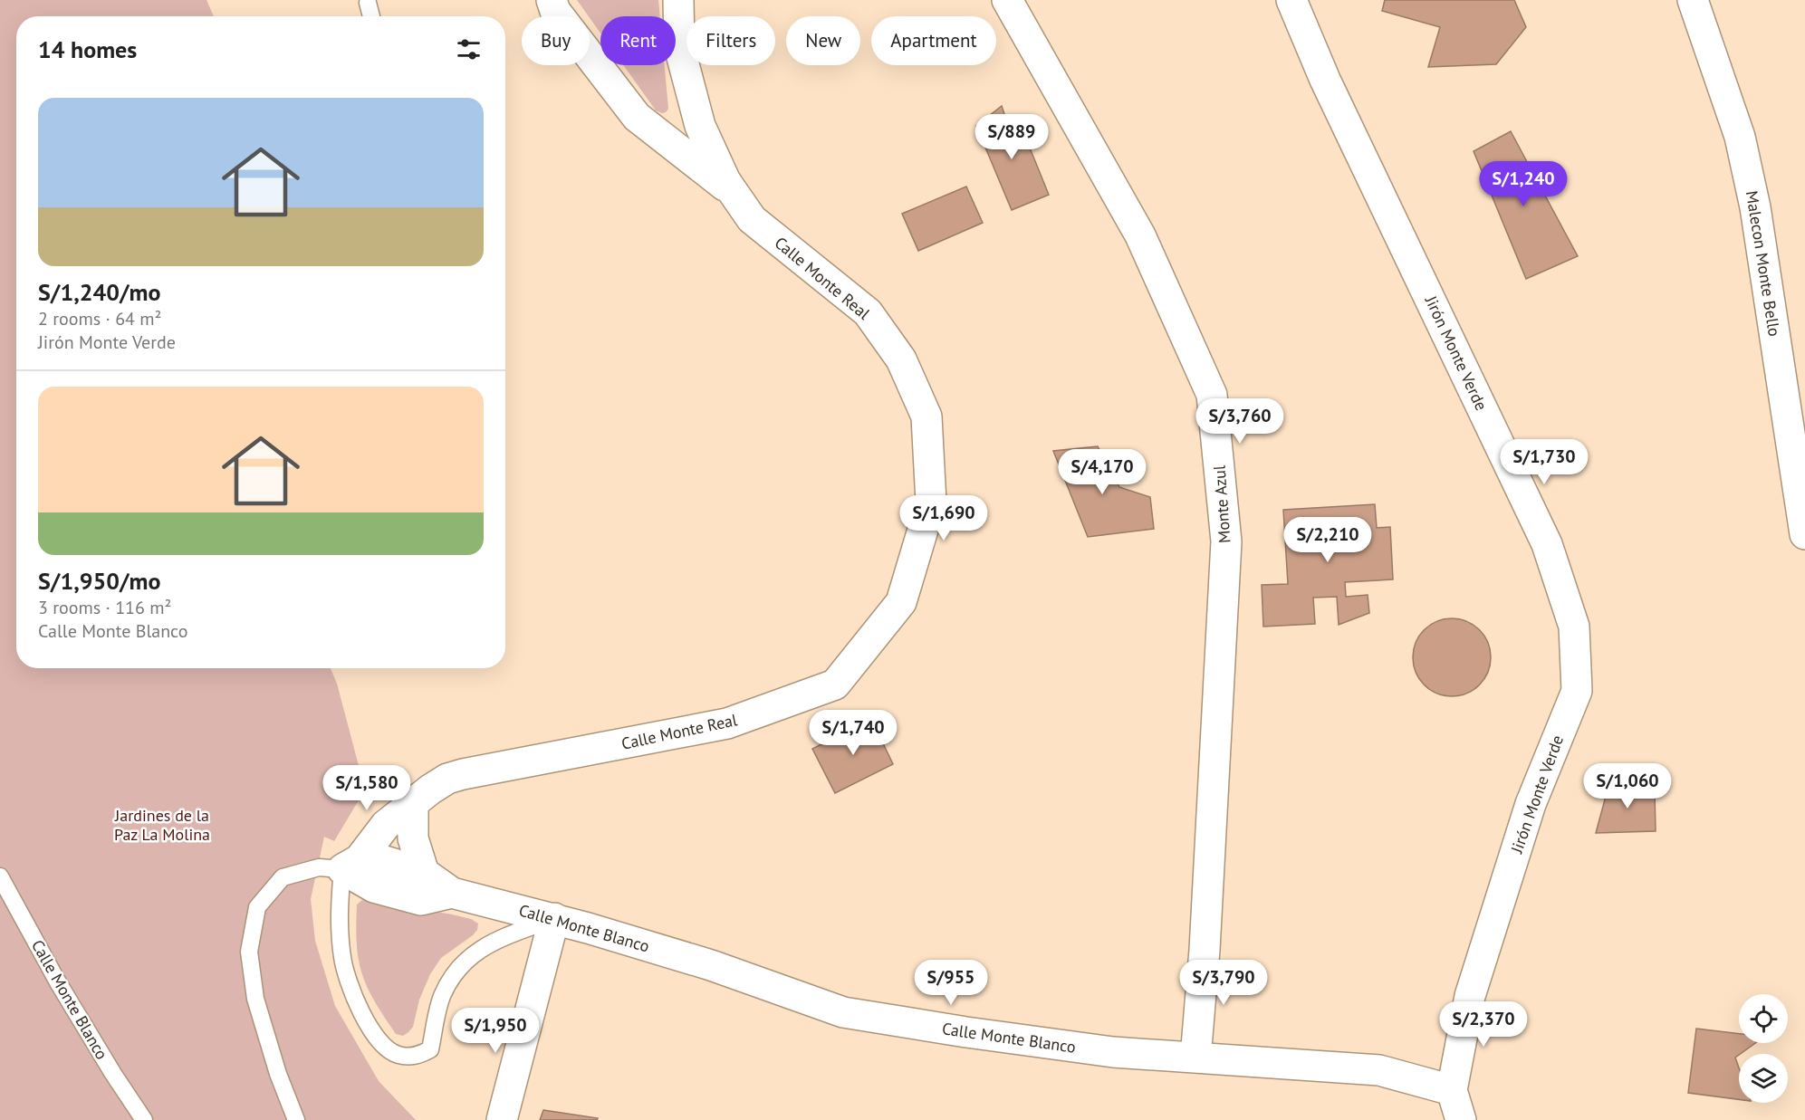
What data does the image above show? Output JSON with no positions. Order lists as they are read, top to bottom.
{
  "streets": {
    "street": [
      "Malecon Monte Bello",
      "Calle Monte Real",
      "Jirón Monte Verde",
      "Monte Azul",
      "Calle Monte Blanco"
    ]
  },
  "crossings": [
    ["Calle Monte Real", "Calle Monte Blanco"],
    ["Jirón Monte Verde", "Calle Monte Blanco"],
    ["Monte Azul", "Calle Monte Blanco"]
  ],
  "parks": ["Jardines de la Paz La Molina"],
  "page": {
    "chip": [
      "Buy",
      "Rent",
      "Filters",
      "New",
      "Apartment"
    ],
    "heading": "14 homes",
    "list": [
      {
        "name": "S/1,240/mo",
        "note": "2 rooms · 64 m² · Jirón Monte Verde"
      },
      {
        "name": "S/1,950/mo",
        "note": "3 rooms · 116 m² · Calle Monte Blanco"
      }
    ],
    "price": [
      "S/889",
      "S/1,240",
      "S/3,760",
      "S/1,730",
      "S/4,170",
      "S/1,690",
      "S/2,210",
      "S/1,740",
      "S/1,060",
      "S/1,580",
      "S/955",
      "S/3,790",
      "S/2,370",
      "S/1,950"
    ]
  }
}
